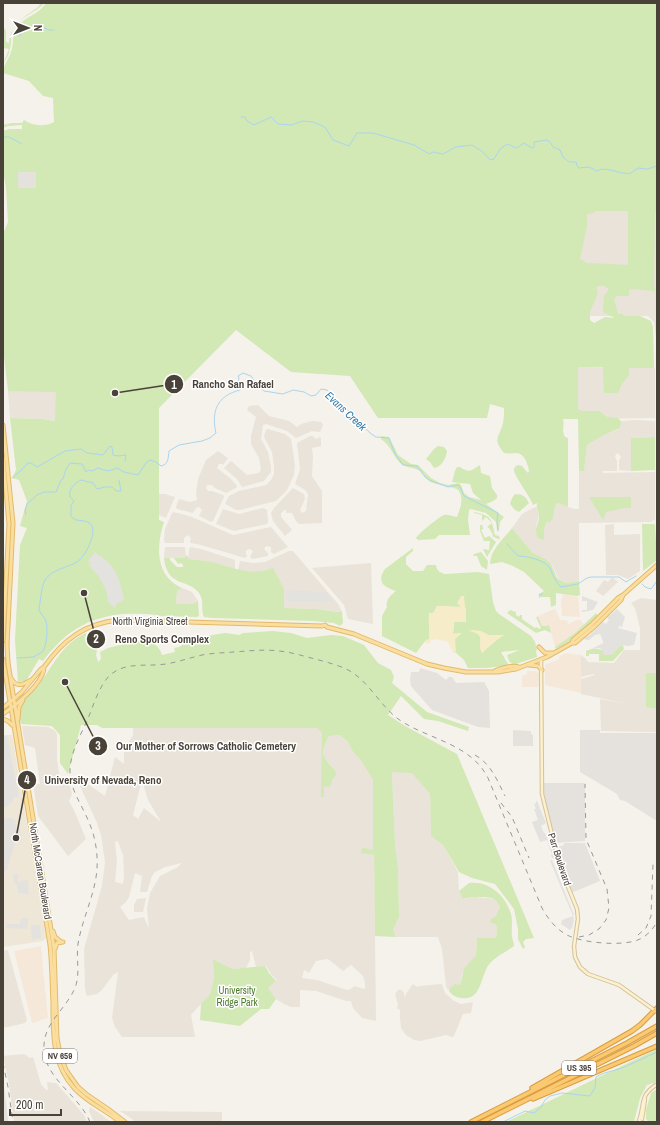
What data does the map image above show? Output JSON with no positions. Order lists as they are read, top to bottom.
{
  "streets": {
    "highway": ["US 395"],
    "main road": [
      "North Virginia Street",
      "Parr Boulevard",
      "North McCarran Boulevard",
      "NV 659"
    ]
  },
  "crossings": [
    ["North Virginia Street", "Parr Boulevard"],
    ["North Virginia Street", "North McCarran Boulevard"]
  ],
  "water": ["Evans Creek"],
  "parks": ["University Ridge Park"],
  "places": [
    "Rancho San Rafael",
    "Reno Sports Complex",
    "Our Mother of Sorrows Catholic Cemetery",
    "University of Nevada, Reno"
  ],
  "scale_bar": "200 m",
  "north": "right"
}
